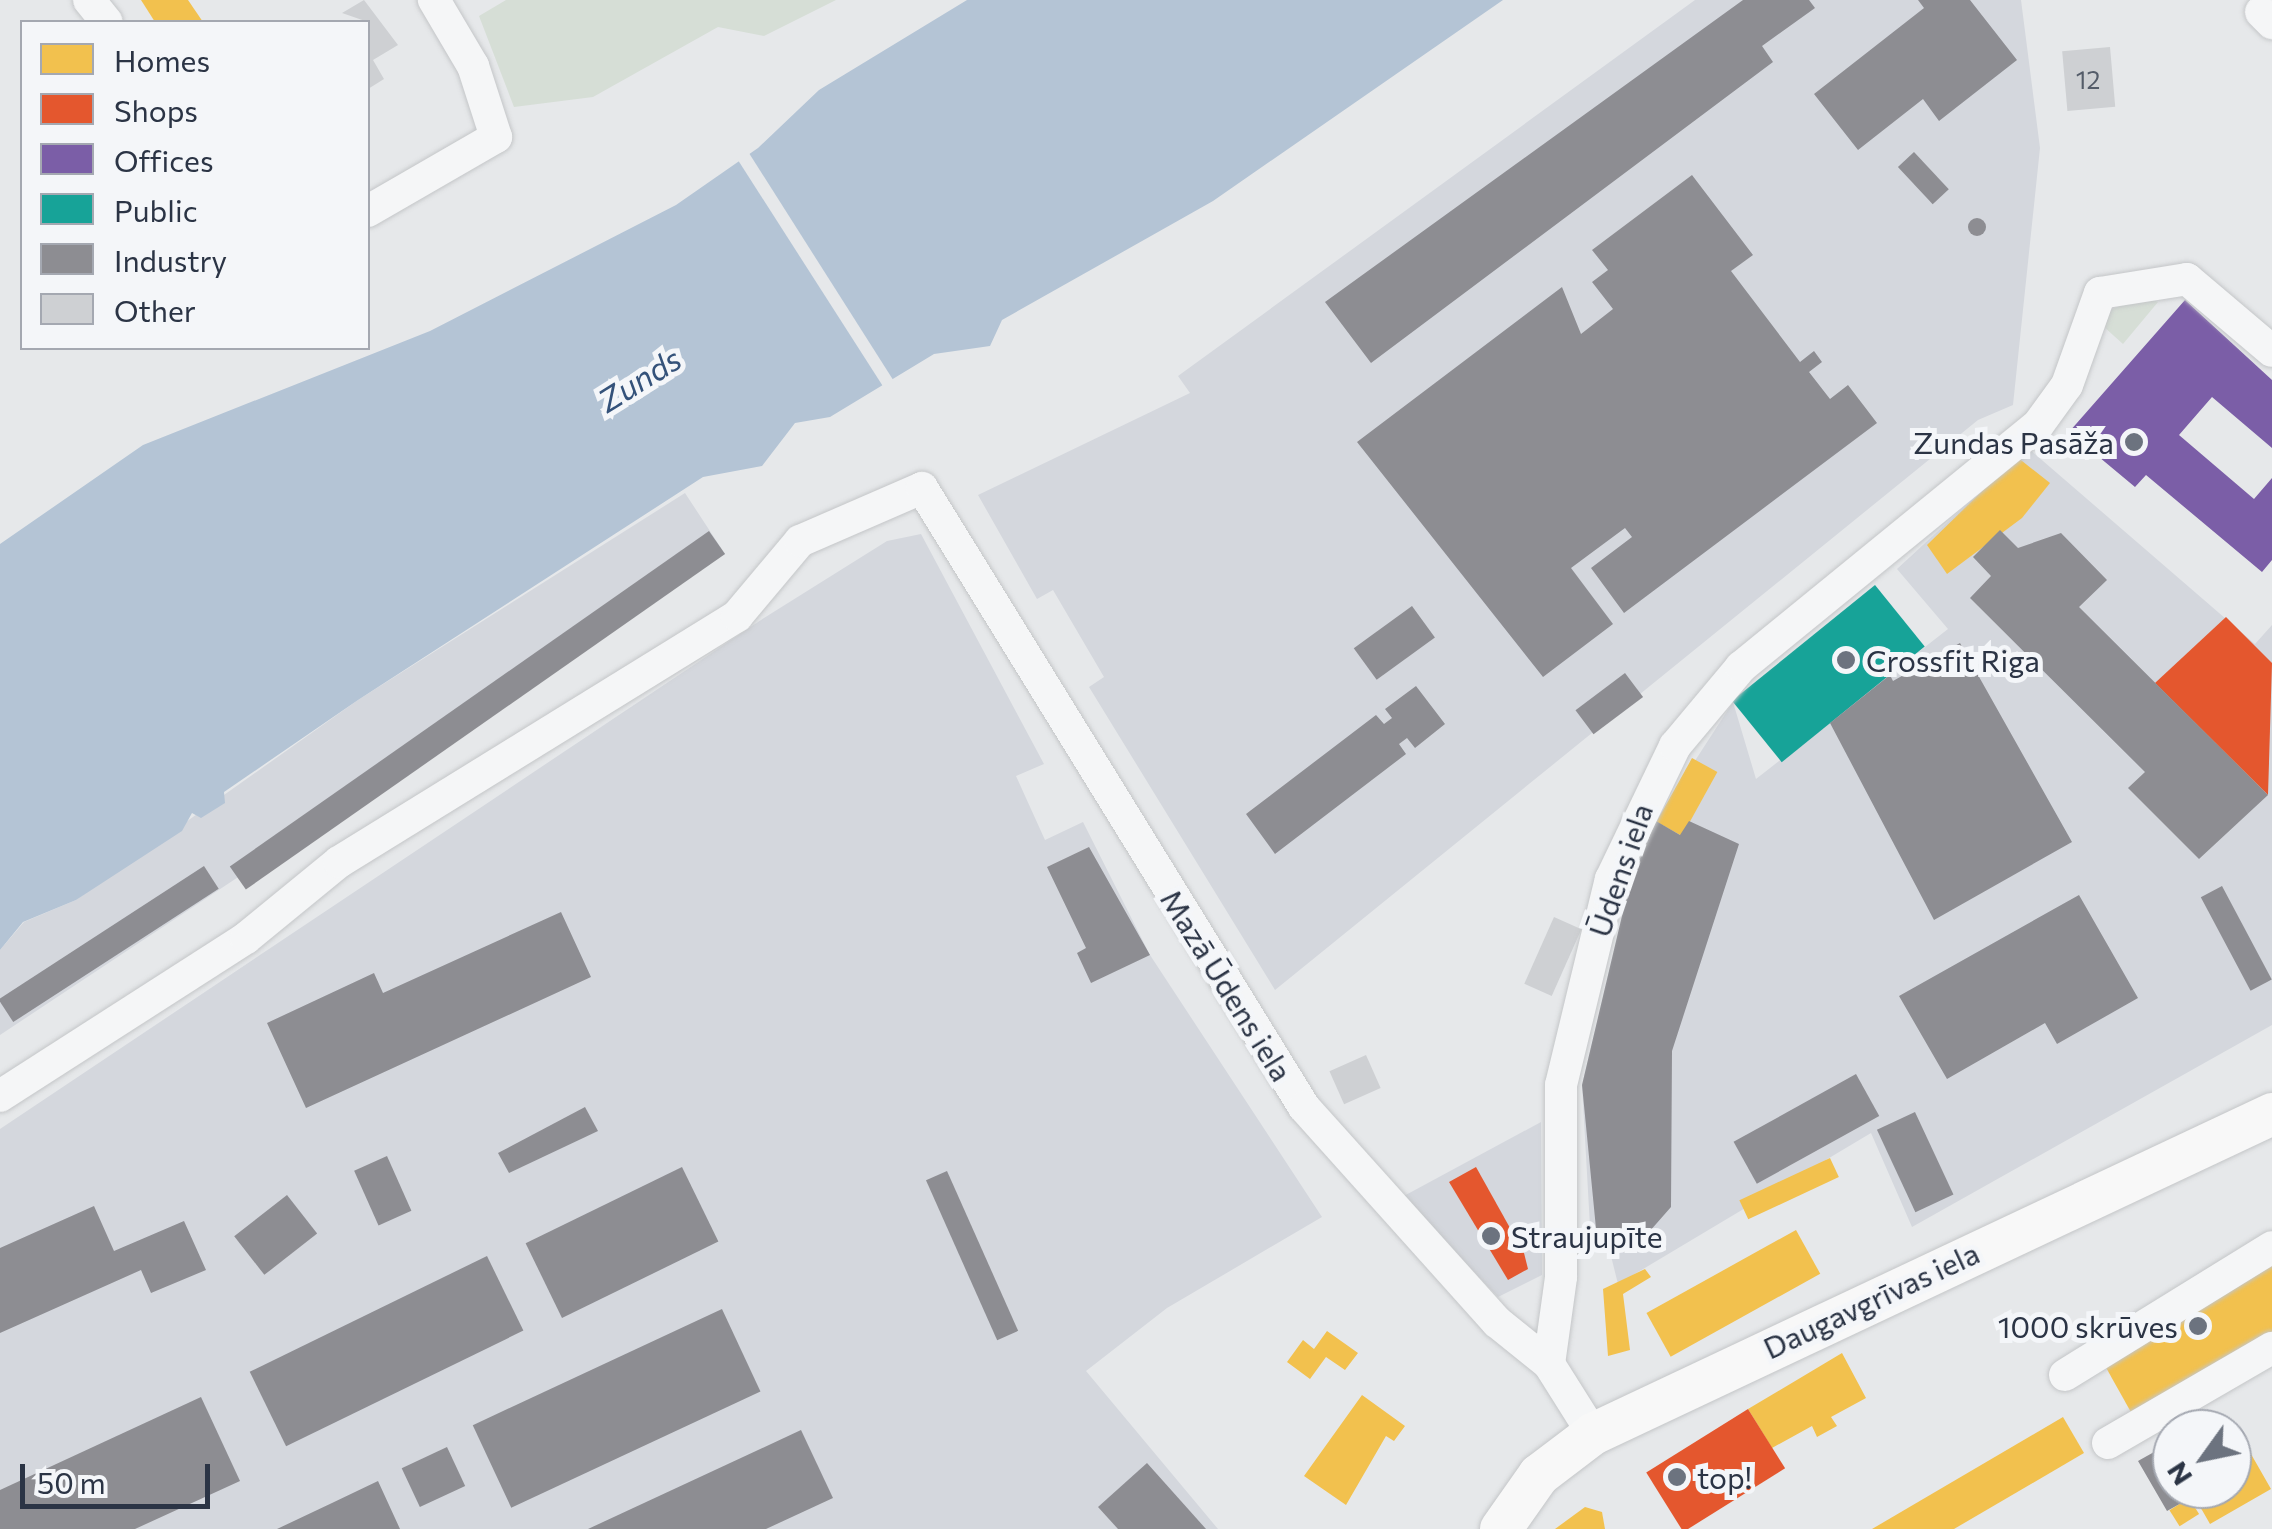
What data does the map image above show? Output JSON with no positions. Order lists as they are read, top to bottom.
{
  "streets": {
    "main road": ["Daugavgrīvas iela"],
    "street": ["Ūdens iela", "Mazā Ūdens iela"]
  },
  "crossings": [
    ["Ūdens iela", "Mazā Ūdens iela"],
    ["Mazā Ūdens iela", "Daugavgrīvas iela"]
  ],
  "water": ["Zunds"],
  "places": [
    "Zundas Pasāža",
    "Crossfit Riga",
    "Straujupīte",
    "1000 skrūves",
    "top!"
  ],
  "house_numbers": ["12"],
  "legend": [
    "Homes",
    "Shops",
    "Offices",
    "Public",
    "Industry",
    "Other"
  ],
  "scale_bar": "50 m",
  "north": "bottom left"
}
